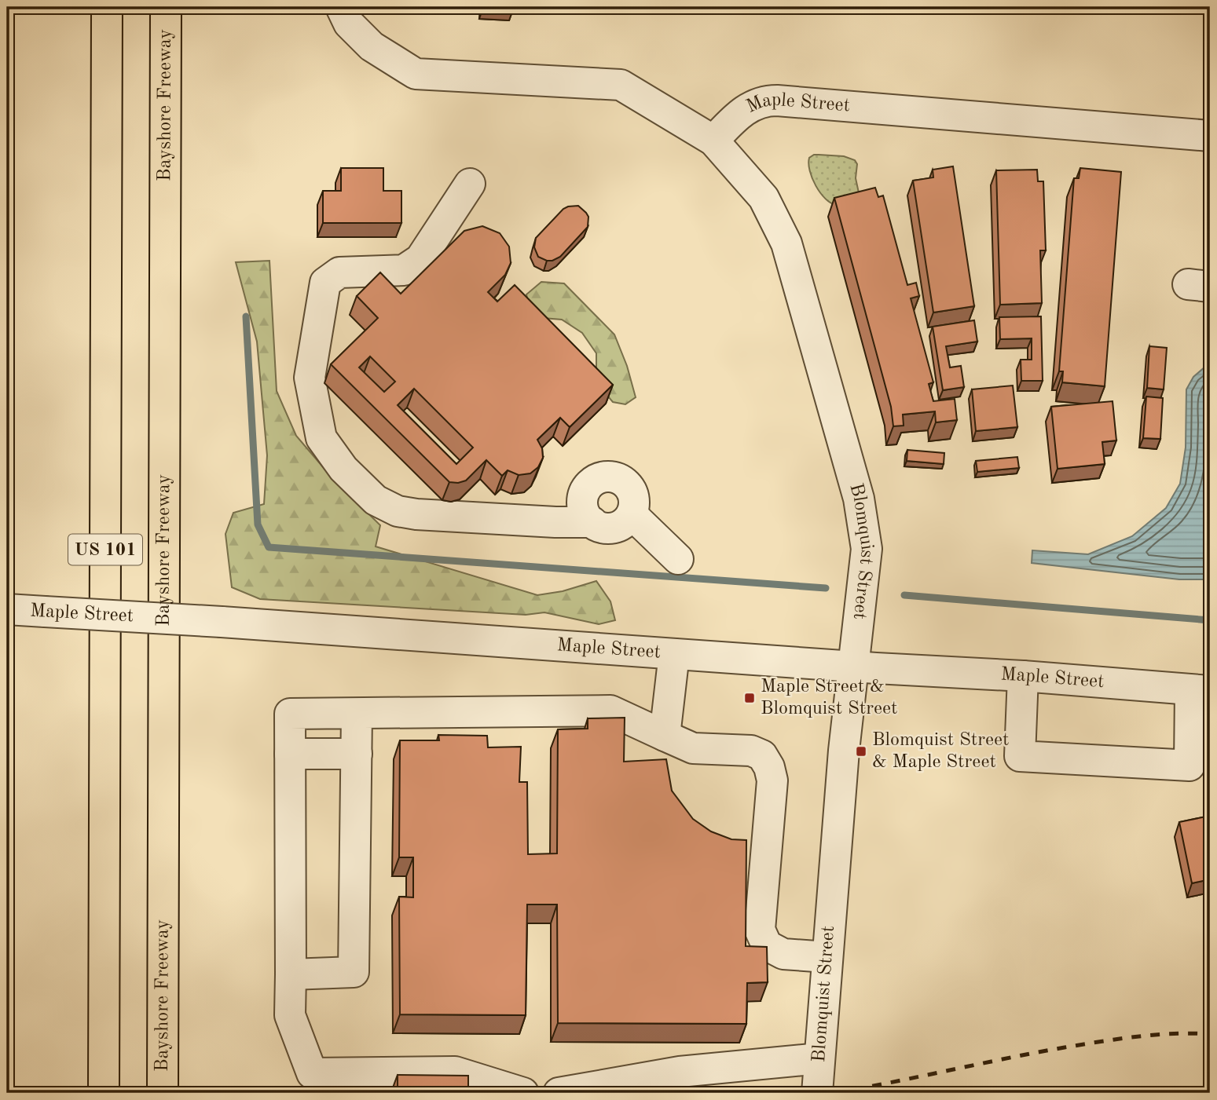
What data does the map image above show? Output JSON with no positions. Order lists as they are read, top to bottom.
{
  "streets": {
    "highway": ["Bayshore Freeway", "US 101"],
    "street": ["Maple Street", "Blomquist Street"]
  },
  "crossings": [
    ["Maple Street", "Blomquist Street"]
  ],
  "places": {
    "transit": ["Maple Street & Blomquist Street", "Blomquist Street & Maple Street"]
  }
}
